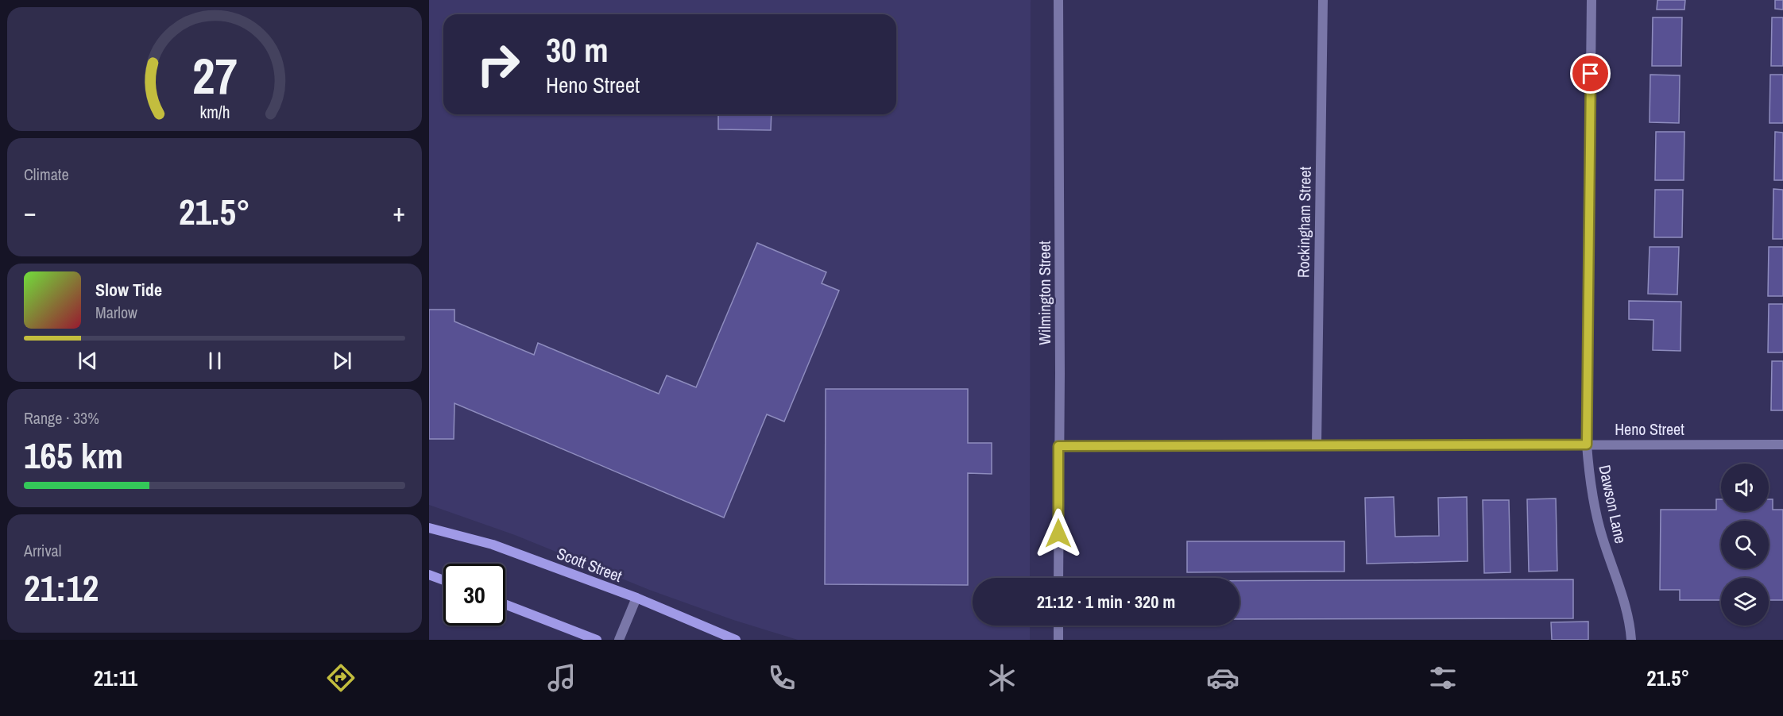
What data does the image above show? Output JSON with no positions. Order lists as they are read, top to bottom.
{
  "streets": {
    "main road": ["Scott Street"],
    "street": [
      "Rockingham Street",
      "Wilmington Street",
      "Heno Street",
      "Dawson Lane"
    ]
  },
  "crossings": [
    ["Rockingham Street", "Heno Street"],
    ["Wilmington Street", "Heno Street"],
    ["Heno Street", "Dawson Lane"]
  ],
  "page": {
    "turn": ["30 m", "Heno Street"],
    "tile": [
      "Climate",
      ["Range · 33%", "165 km"],
      ["Arrival", "21:12"]
    ],
    "heat": ["−", "21.5°", "+"],
    "song": ["Slow Tide", "Marlow"],
    "limit": "30",
    "trip": "21:12 · 1 min · 320 m",
    "tabs": ["21:11", "21.5°"],
    "gauge": ["27", "km/h"]
  }
}
